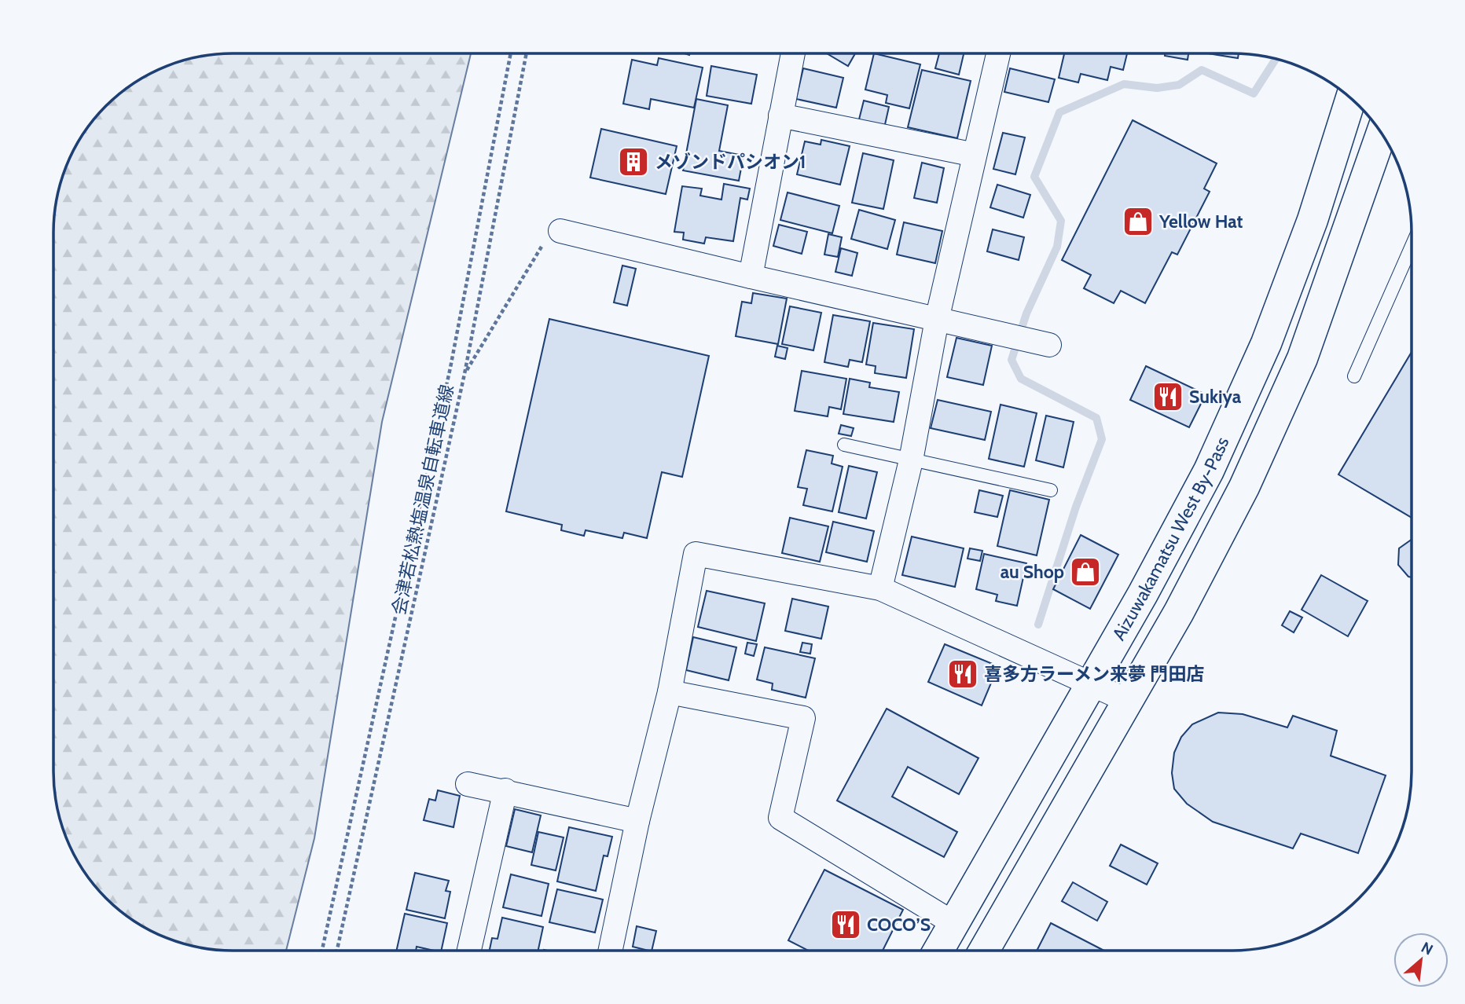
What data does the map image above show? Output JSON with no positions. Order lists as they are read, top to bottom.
{
  "streets": {
    "highway": ["Aizuwakamatsu West By-Pass"],
    "path": ["会津若松熱塩温泉自転車道線"]
  },
  "places": {
    "building": ["メゾンドパシオン1"],
    "shop": ["Yellow Hat", "au Shop"],
    "restaurant": ["Sukiya", "喜多方ラーメン来夢 門田店", "COCO’S"]
  },
  "north": "top right"
}
